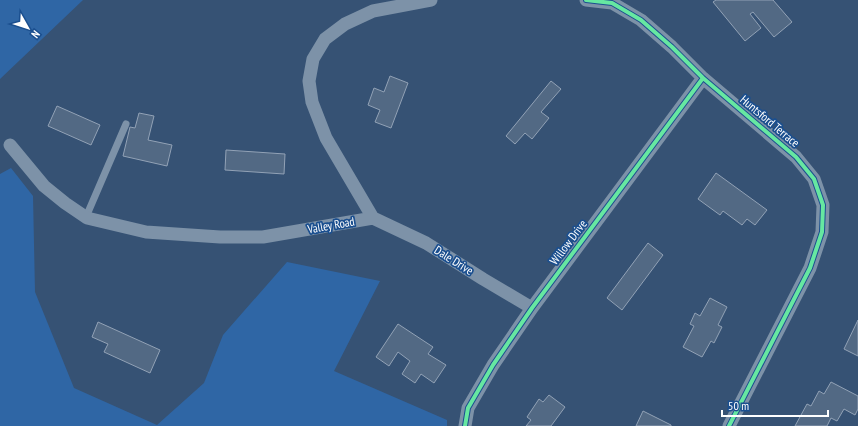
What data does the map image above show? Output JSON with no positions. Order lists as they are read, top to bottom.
{
  "streets": {
    "street": [
      "Huntsford Terrace",
      "Valley Road",
      "Willow Drive",
      "Dale Drive"
    ]
  },
  "crossings": [
    ["Huntsford Terrace", "Willow Drive"],
    ["Valley Road", "Dale Drive"],
    ["Willow Drive", "Dale Drive"]
  ],
  "scale_bar": "50 m",
  "north": "bottom right"
}
